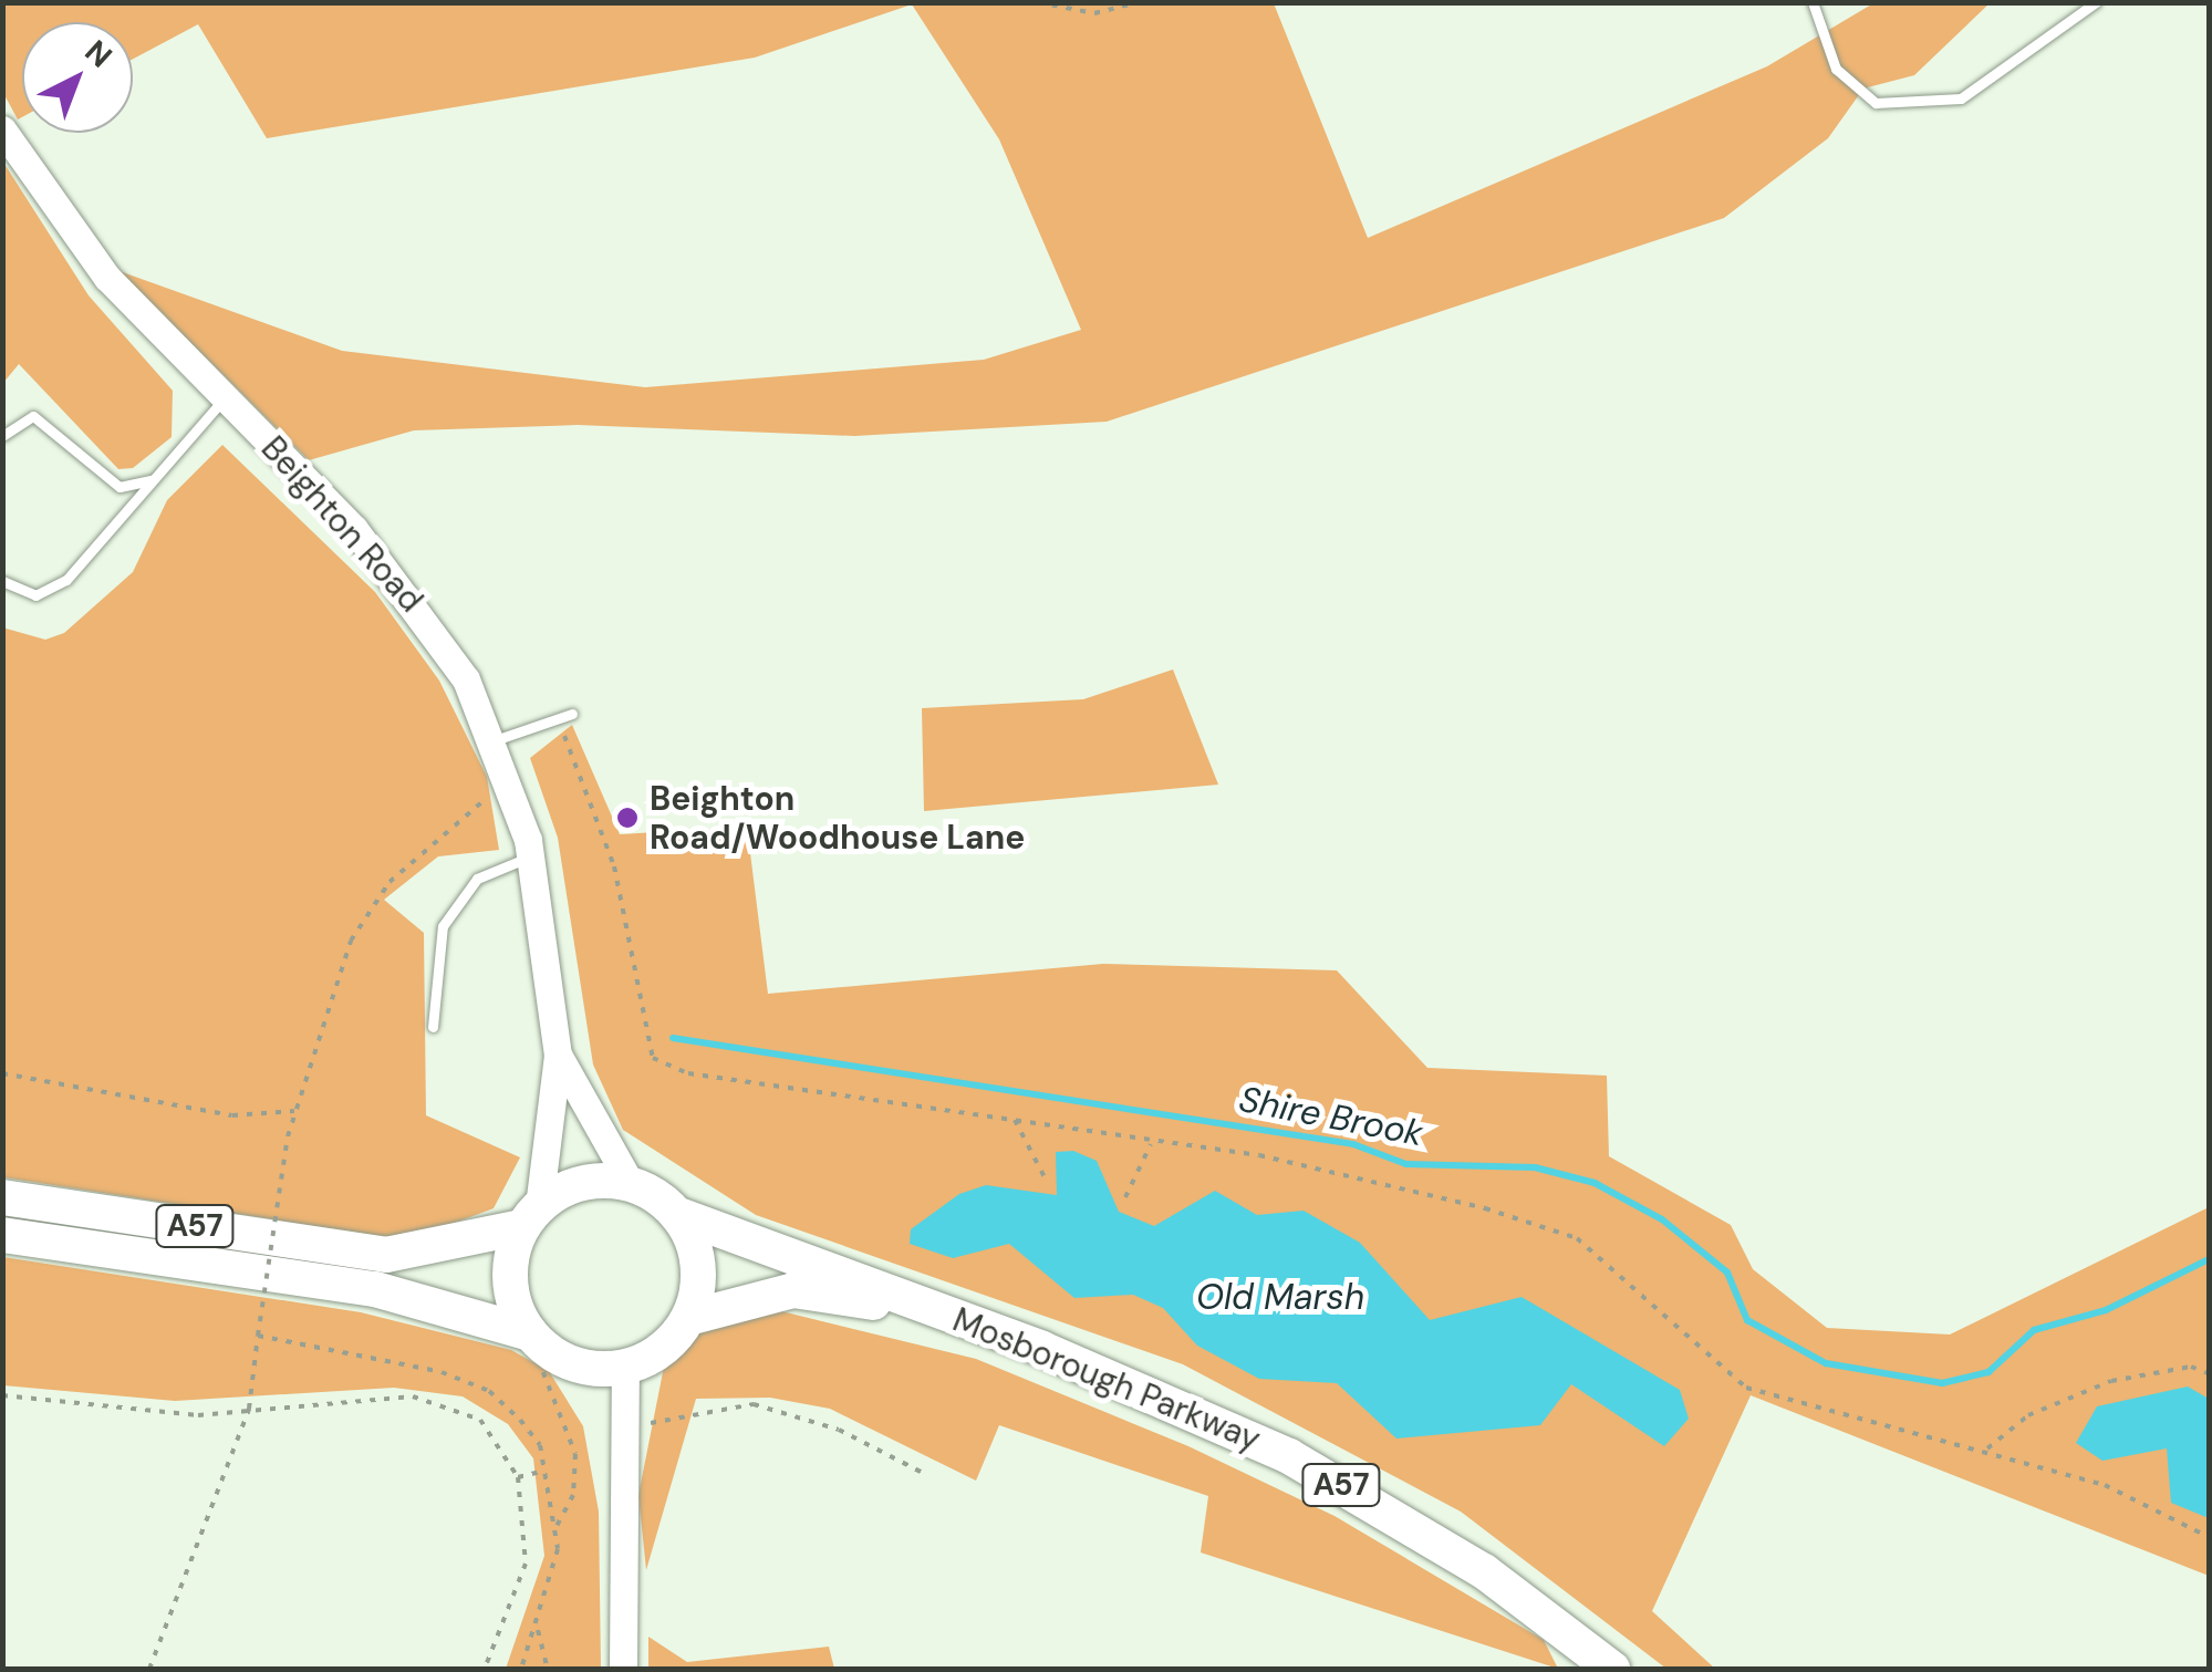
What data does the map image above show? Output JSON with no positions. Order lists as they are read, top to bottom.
{
  "streets": {
    "highway": ["A57", "Mosborough Parkway"],
    "street": ["Beighton Road"]
  },
  "crossings": [
    ["Beighton Road", "A57"],
    ["Beighton Road", "Mosborough Parkway"],
    ["A57", "Mosborough Parkway"]
  ],
  "water": ["Shire Brook", "Old Marsh"],
  "places": ["Beighton Road/Woodhouse Lane"],
  "north": "top right"
}
